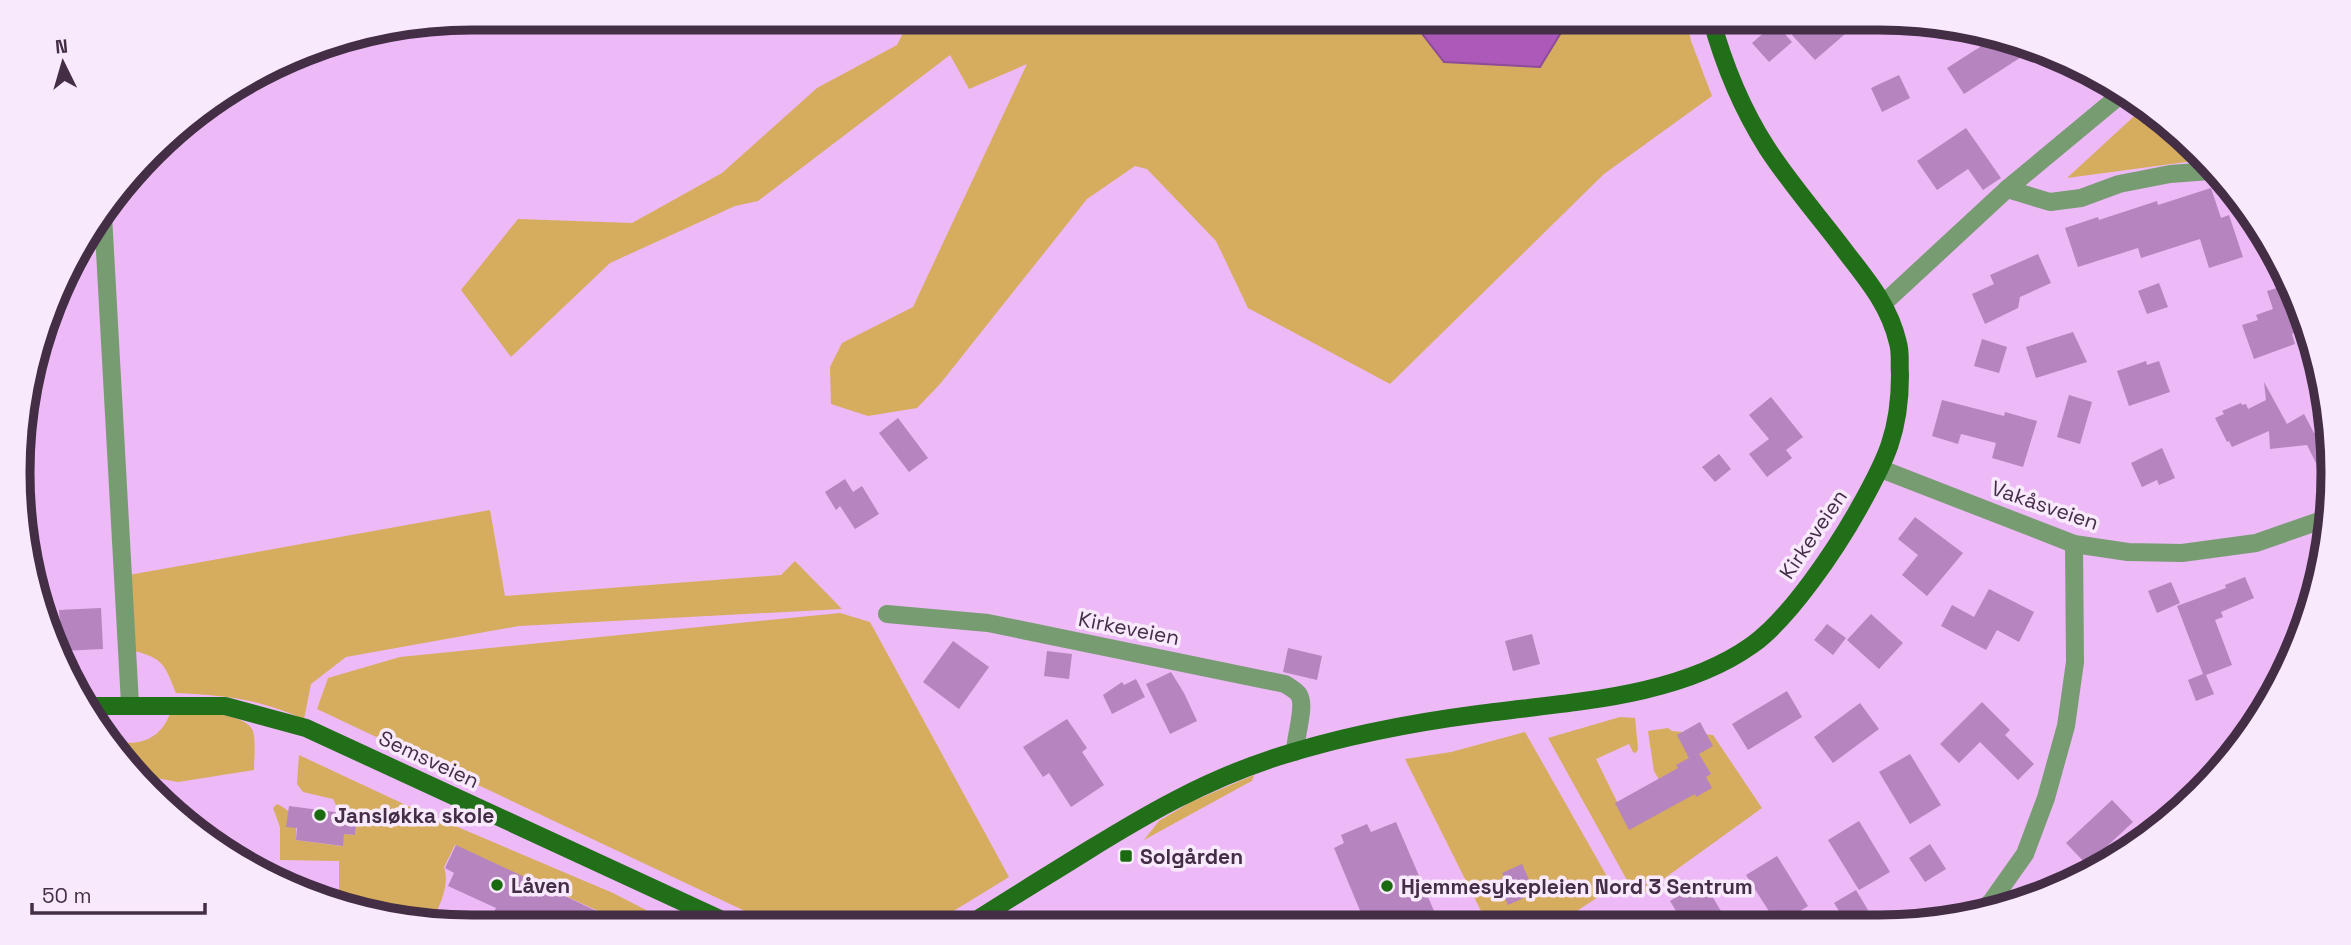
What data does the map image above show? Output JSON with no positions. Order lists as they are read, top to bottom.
{
  "streets": {
    "main road": ["Kirkeveien", "Semsveien"],
    "street": ["Vakåsveien"]
  },
  "crossings": [
    ["Vakåsveien", "Kirkeveien"]
  ],
  "places": {
    "other": ["Jansløkka skole", "Låven", "Hjemmesykepleien Nord 3 Sentrum"],
    "transit": ["Solgården"]
  },
  "scale_bar": "50 m",
  "north": "top"
}
